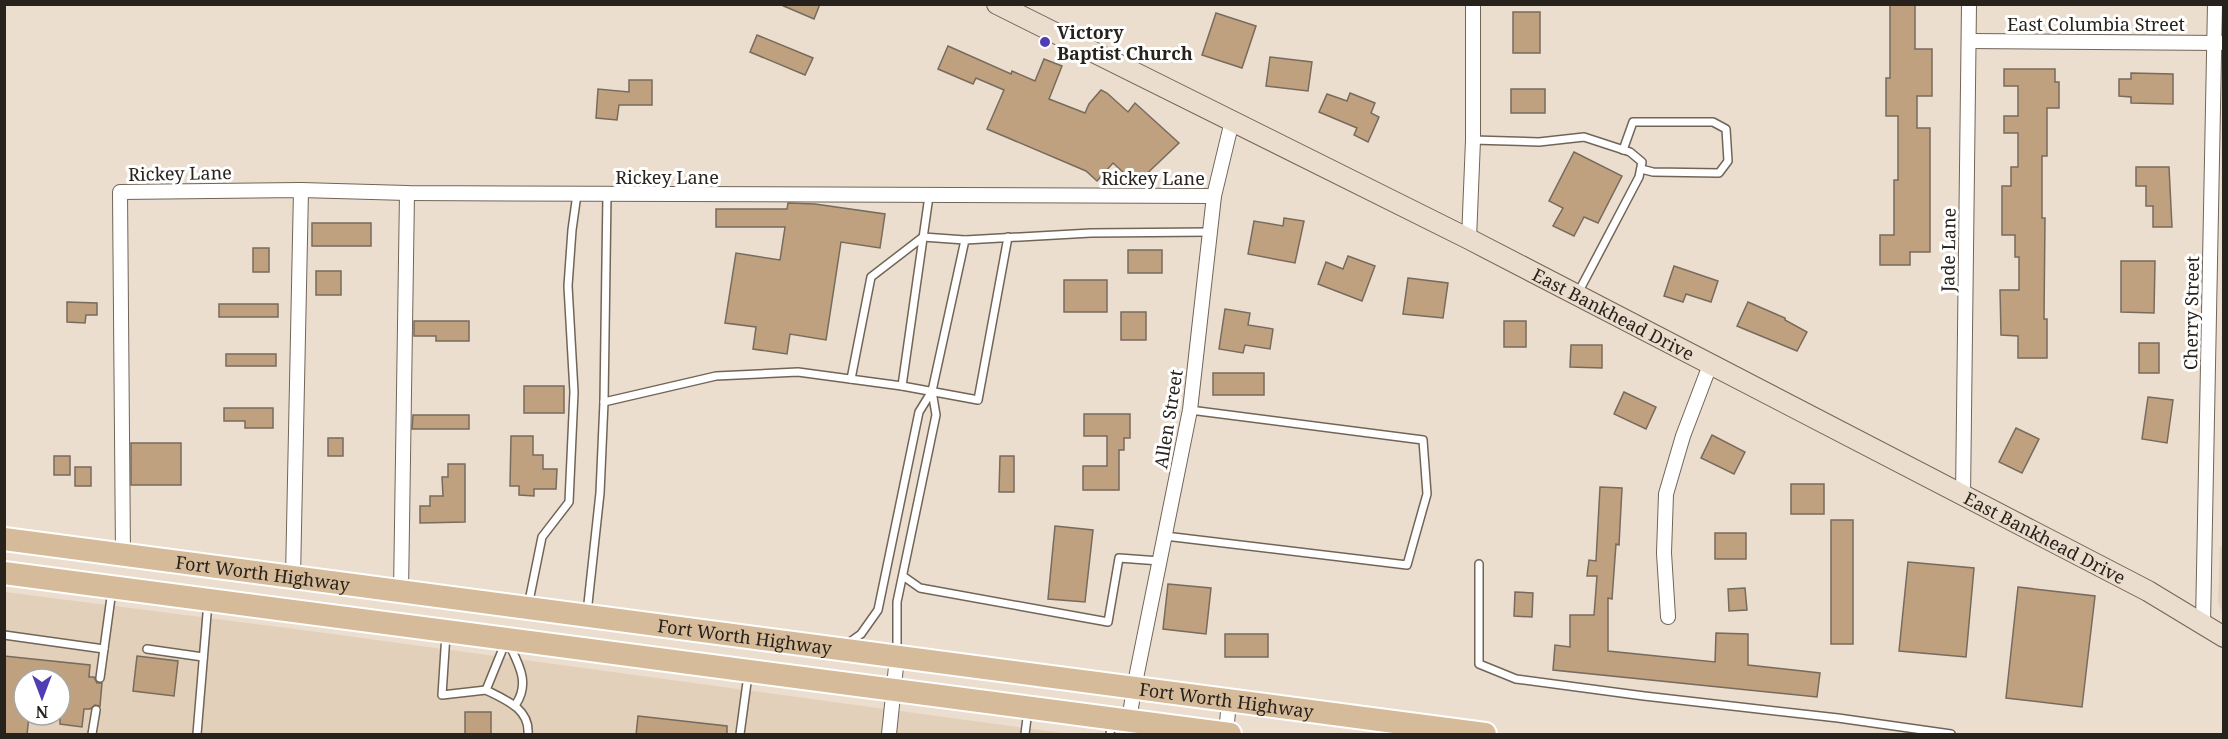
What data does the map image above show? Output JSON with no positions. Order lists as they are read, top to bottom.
{
  "streets": {
    "main road": ["Fort Worth Highway"],
    "street": [
      "East Columbia Street",
      "Rickey Lane",
      "Jade Lane",
      "Cherry Street",
      "East Bankhead Drive",
      "Allen Street"
    ]
  },
  "crossings": [
    ["East Columbia Street", "Jade Lane"],
    ["East Columbia Street", "Cherry Street"],
    ["Rickey Lane", "Allen Street"],
    ["Rickey Lane", "Fort Worth Highway"],
    ["Jade Lane", "East Bankhead Drive"],
    ["Cherry Street", "East Bankhead Drive"],
    ["East Bankhead Drive", "Allen Street"],
    ["Allen Street", "Fort Worth Highway"]
  ],
  "places": ["Victory Baptist Church"],
  "north": "bottom"
}
